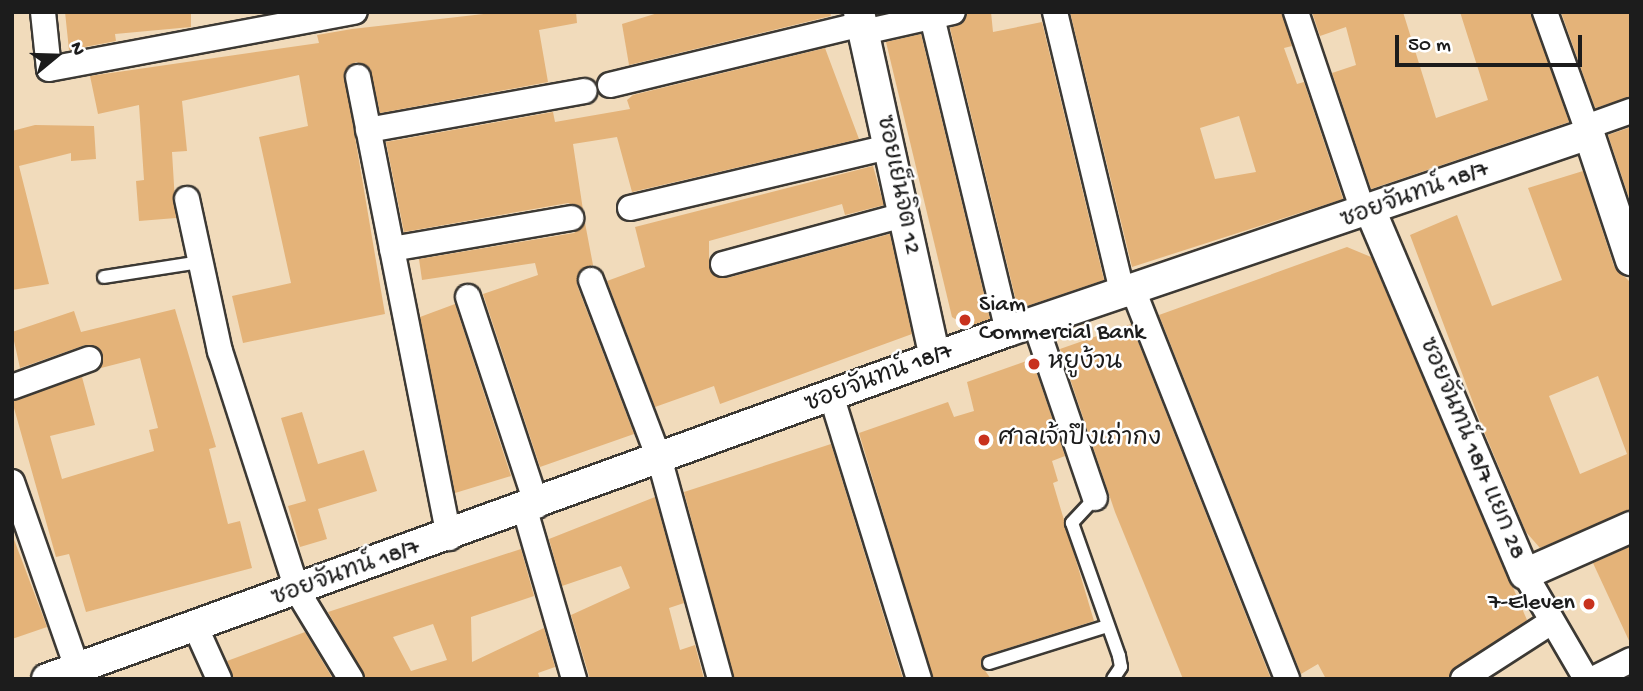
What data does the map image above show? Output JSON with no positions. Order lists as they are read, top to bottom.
{
  "streets": {
    "street": ["ซอยเย็นจิต 12", "ซอยจันทน์ 18/7", "ซอยจันทน์ 18/7 แยก 28"]
  },
  "crossings": [
    ["ซอยเย็นจิต 12", "ซอยจันทน์ 18/7"],
    ["ซอยจันทน์ 18/7", "ซอยจันทน์ 18/7 แยก 28"]
  ],
  "places": [
    "Siam Commercial Bank",
    "หยูง้วน",
    "ศาลเจ้าปึงเถ่ากง",
    "7-Eleven"
  ],
  "scale_bar": "50 m",
  "north": "right"
}
